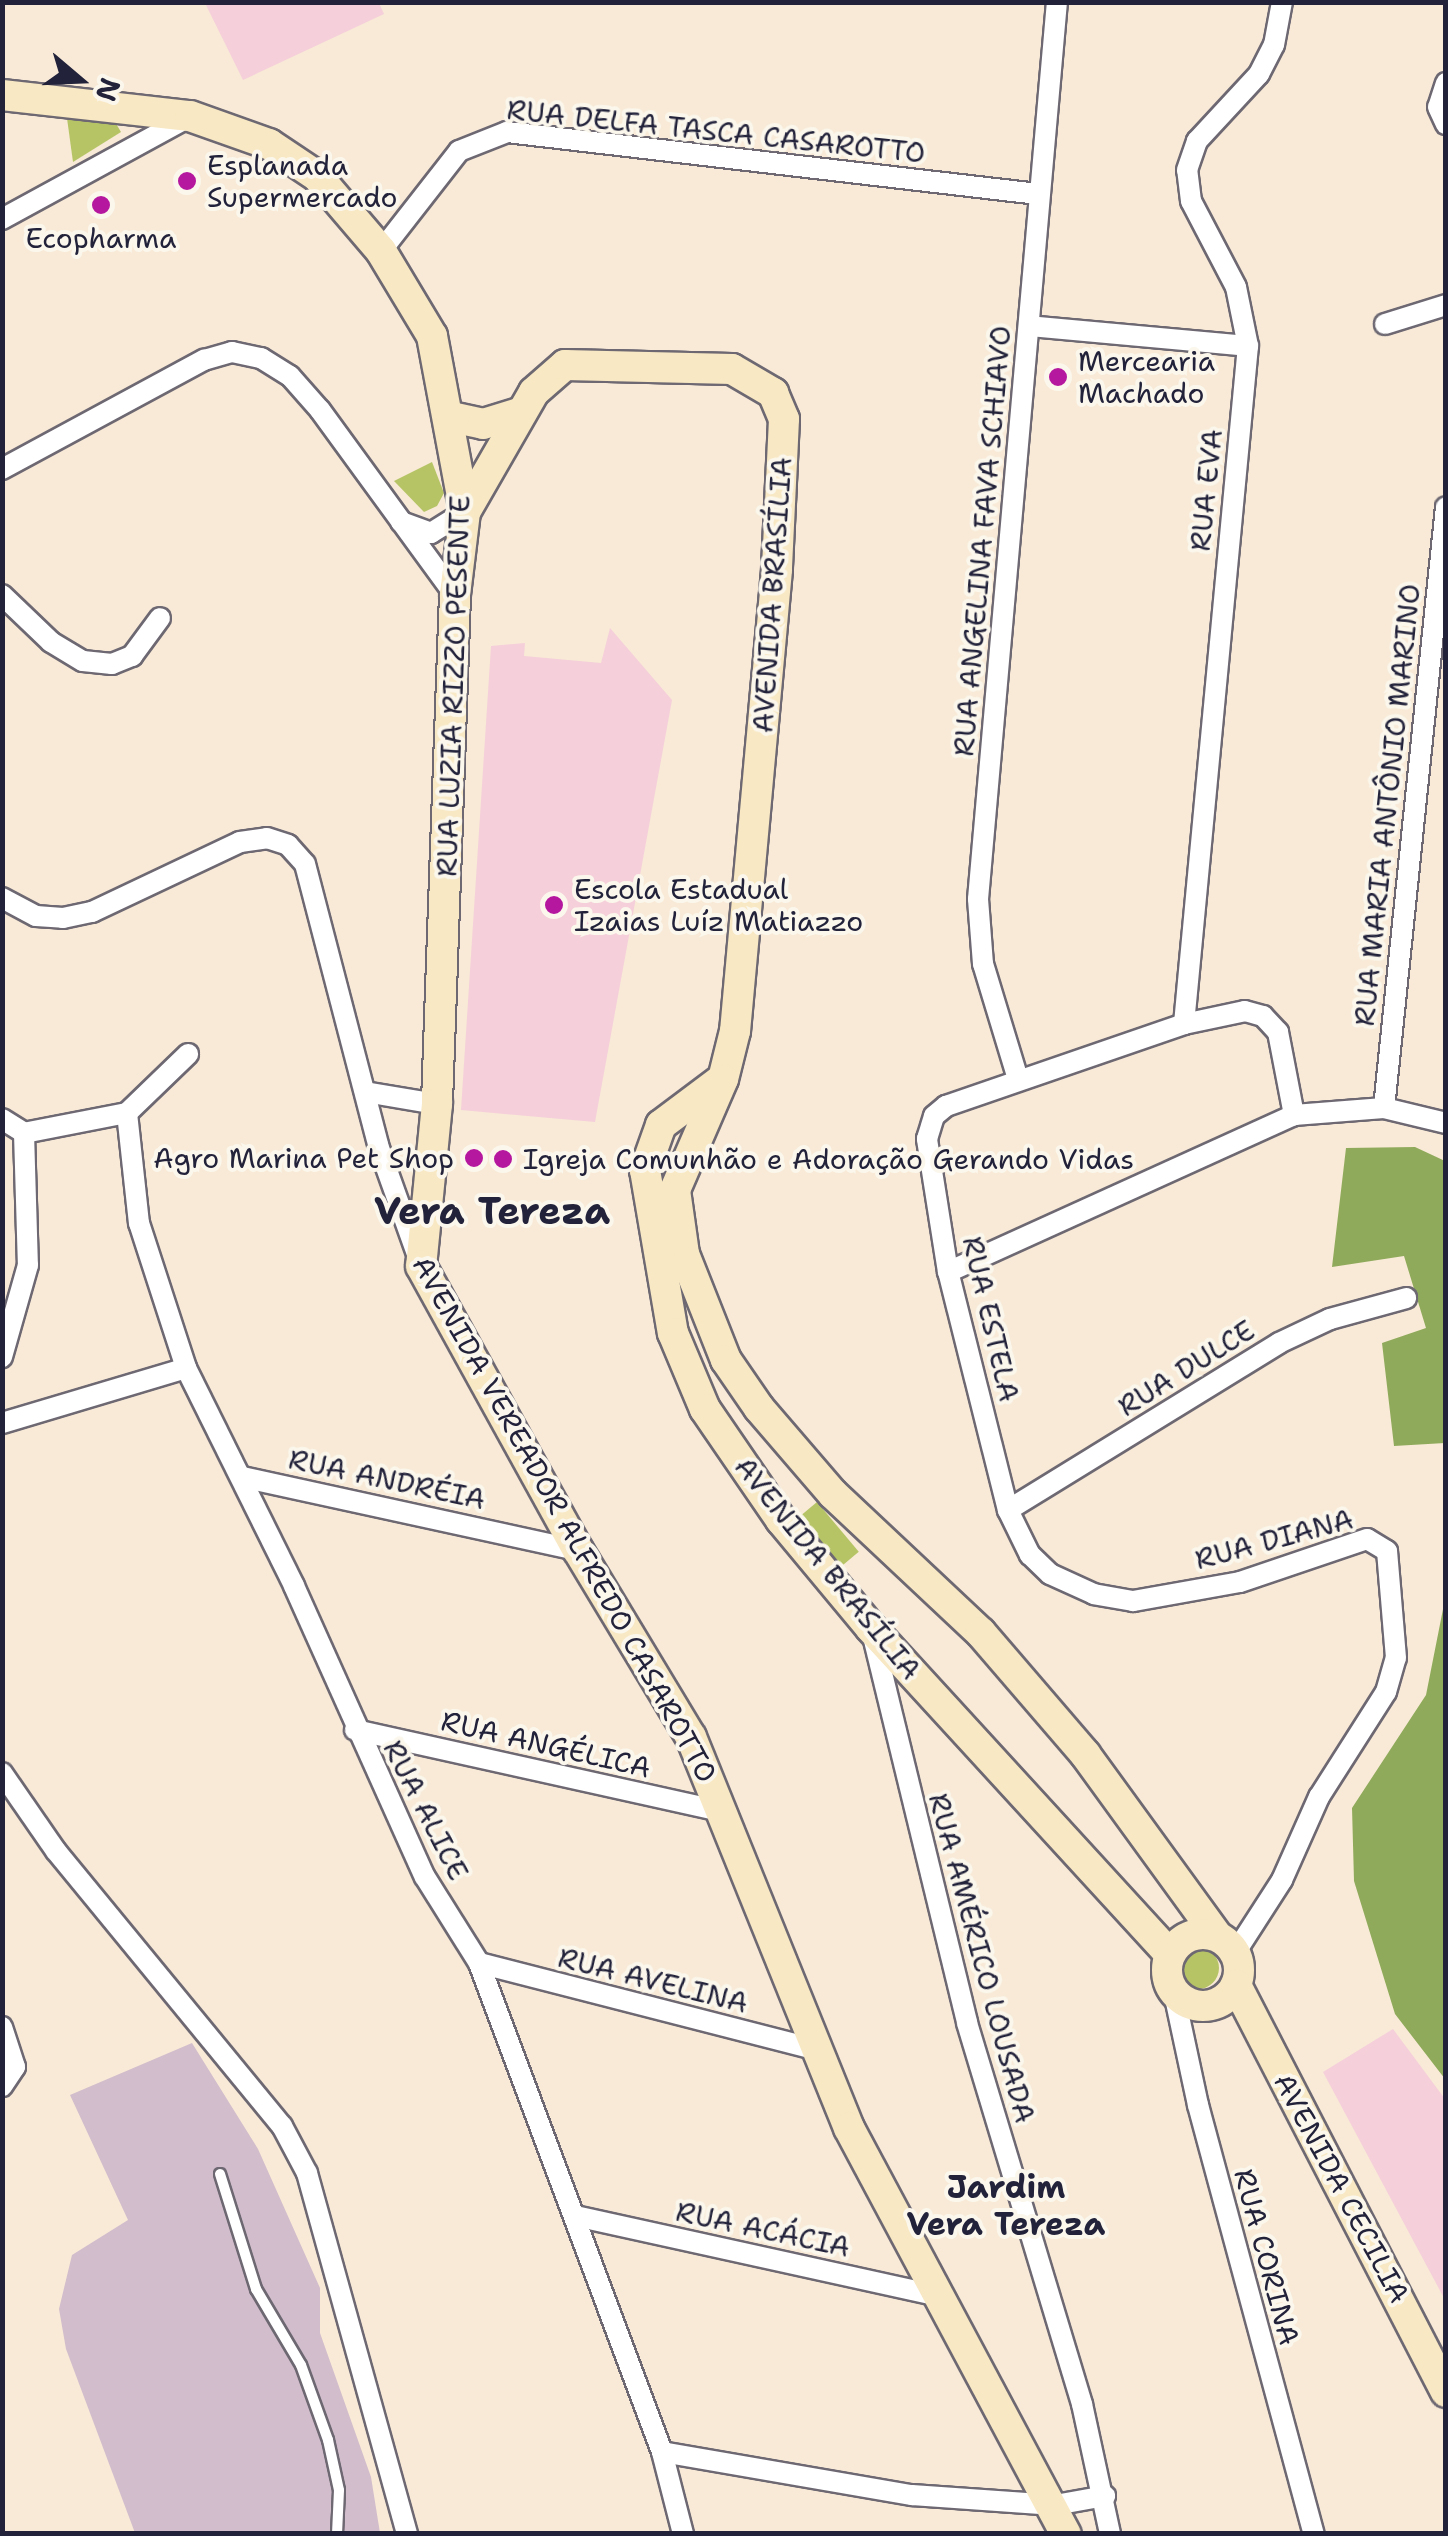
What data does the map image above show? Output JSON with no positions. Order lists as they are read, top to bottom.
{
  "streets": {
    "street": [
      "RUA DELFA TASCA CASAROTTO",
      "RUA EVA",
      "RUA ANGELINA FAVA SCHIAVO",
      "AVENIDA BRASÍLIA",
      "RUA LUZIA RIZZO PESENTE",
      "RUA MARIA ANTÔNIO MARINO",
      "RUA ESTELA",
      "RUA DULCE",
      "RUA ANDRÉIA",
      "AVENIDA VEREADOR ALFREDO CASAROTTO",
      "RUA DIANA",
      "RUA ANGÉLICA",
      "RUA ALICE",
      "RUA AMÉRICO LOUSADA",
      "RUA AVELINA",
      "AVENIDA CECILIA",
      "RUA ACÁCIA",
      "RUA CORINA"
    ]
  },
  "crossings": [
    ["RUA DELFA TASCA CASAROTTO", "RUA ANGELINA FAVA SCHIAVO"],
    ["RUA DELFA TASCA CASAROTTO", "RUA LUZIA RIZZO PESENTE"],
    ["RUA ANGELINA FAVA SCHIAVO", "RUA ESTELA"],
    ["AVENIDA BRASÍLIA", "RUA LUZIA RIZZO PESENTE"],
    ["AVENIDA BRASÍLIA", "RUA DIANA"],
    ["AVENIDA BRASÍLIA", "RUA AMÉRICO LOUSADA"],
    ["AVENIDA BRASÍLIA", "AVENIDA CECILIA"],
    ["AVENIDA BRASÍLIA", "RUA CORINA"],
    ["RUA LUZIA RIZZO PESENTE", "AVENIDA VEREADOR ALFREDO CASAROTTO"],
    ["RUA ESTELA", "RUA DULCE"],
    ["RUA ESTELA", "RUA DIANA"],
    ["RUA DULCE", "RUA DIANA"],
    ["RUA ANDRÉIA", "AVENIDA VEREADOR ALFREDO CASAROTTO"],
    ["RUA ANDRÉIA", "RUA ALICE"],
    ["AVENIDA VEREADOR ALFREDO CASAROTTO", "RUA ANGÉLICA"],
    ["AVENIDA VEREADOR ALFREDO CASAROTTO", "RUA AVELINA"],
    ["AVENIDA VEREADOR ALFREDO CASAROTTO", "RUA ACÁCIA"],
    ["RUA DIANA", "AVENIDA CECILIA"],
    ["RUA DIANA", "RUA CORINA"],
    ["RUA ANGÉLICA", "RUA ALICE"],
    ["RUA ALICE", "RUA AVELINA"],
    ["RUA ALICE", "RUA ACÁCIA"],
    ["AVENIDA CECILIA", "RUA CORINA"]
  ],
  "districts": ["Vera Tereza", "Jardim Vera Tereza"],
  "places": [
    "Esplanada Supermercado",
    "Ecopharma",
    "Mercearia Machado",
    "Escola Estadual Izaias Luíz Matiazzo",
    "Agro Marina Pet Shop",
    "Igreja Comunhão e Adoração Gerando Vidas"
  ],
  "north": "right"
}
